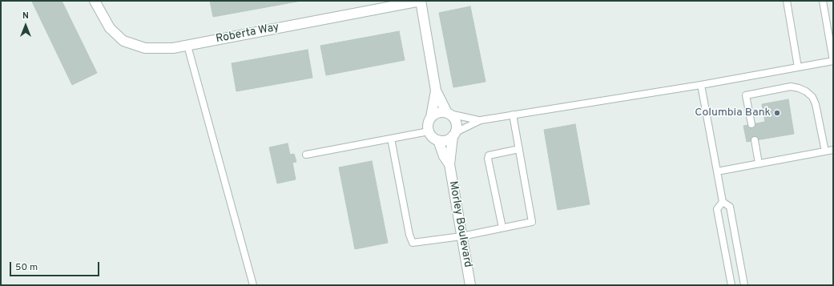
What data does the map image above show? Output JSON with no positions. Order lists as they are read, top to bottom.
{
  "streets": {
    "street": ["Roberta Way", "Morley Boulevard"]
  },
  "places": ["Columbia Bank"],
  "scale_bar": "50 m",
  "north": "top"
}
